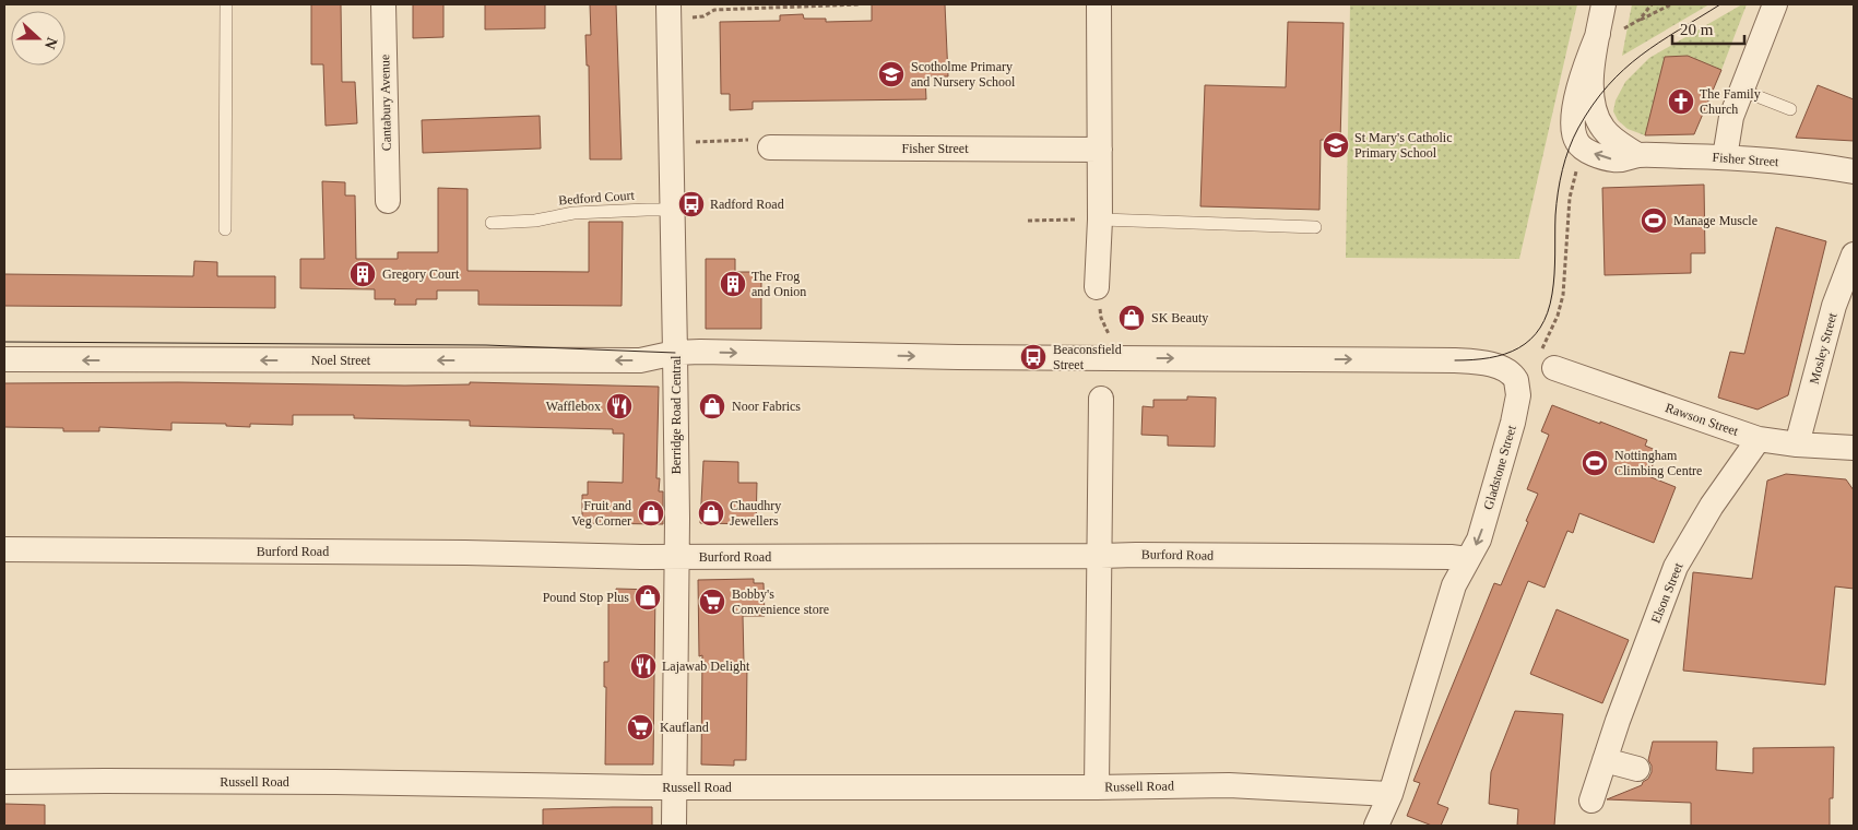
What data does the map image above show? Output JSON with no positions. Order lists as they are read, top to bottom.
{
  "streets": {
    "street": [
      "Cantabury Avenue",
      "Fisher Street",
      "Mosley Street",
      "Noel Street",
      "Berridge Road Central",
      "Rawson Street",
      "Gladstone Street",
      "Burford Road",
      "Elson Street",
      "Russell Road"
    ],
    "lane": ["Bedford Court"]
  },
  "crossings": [
    ["Bedford Court", "Berridge Road Central"],
    ["Mosley Street", "Rawson Street"],
    ["Noel Street", "Berridge Road Central"],
    ["Noel Street", "Gladstone Street"],
    ["Berridge Road Central", "Burford Road"],
    ["Berridge Road Central", "Russell Road"],
    ["Rawson Street", "Elson Street"],
    ["Gladstone Street", "Burford Road"],
    ["Gladstone Street", "Russell Road"]
  ],
  "one_way": ["Gladstone Street"],
  "places": {
    "school or university": ["Scotholme Primary and Nursery School", "St Mary's Catholic Primary School"],
    "church": ["The Family Church"],
    "bus stop": ["Radford Road", "Beaconsfield Street"],
    "sports": ["Manage Muscle", "Nottingham Climbing Centre"],
    "building": ["Gregory Court", "The Frog and Onion"],
    "shop": [
      "SK Beauty",
      "Noor Fabrics",
      "Fruit and Veg Corner",
      "Chaudhry Jewellers",
      "Pound Stop Plus"
    ],
    "restaurant": ["Wafflebox", "Lajawab Delight"],
    "supermarket": ["Bobby's Convenience store", "Kaufland"]
  },
  "scale_bar": "20 m",
  "north": "right"
}
